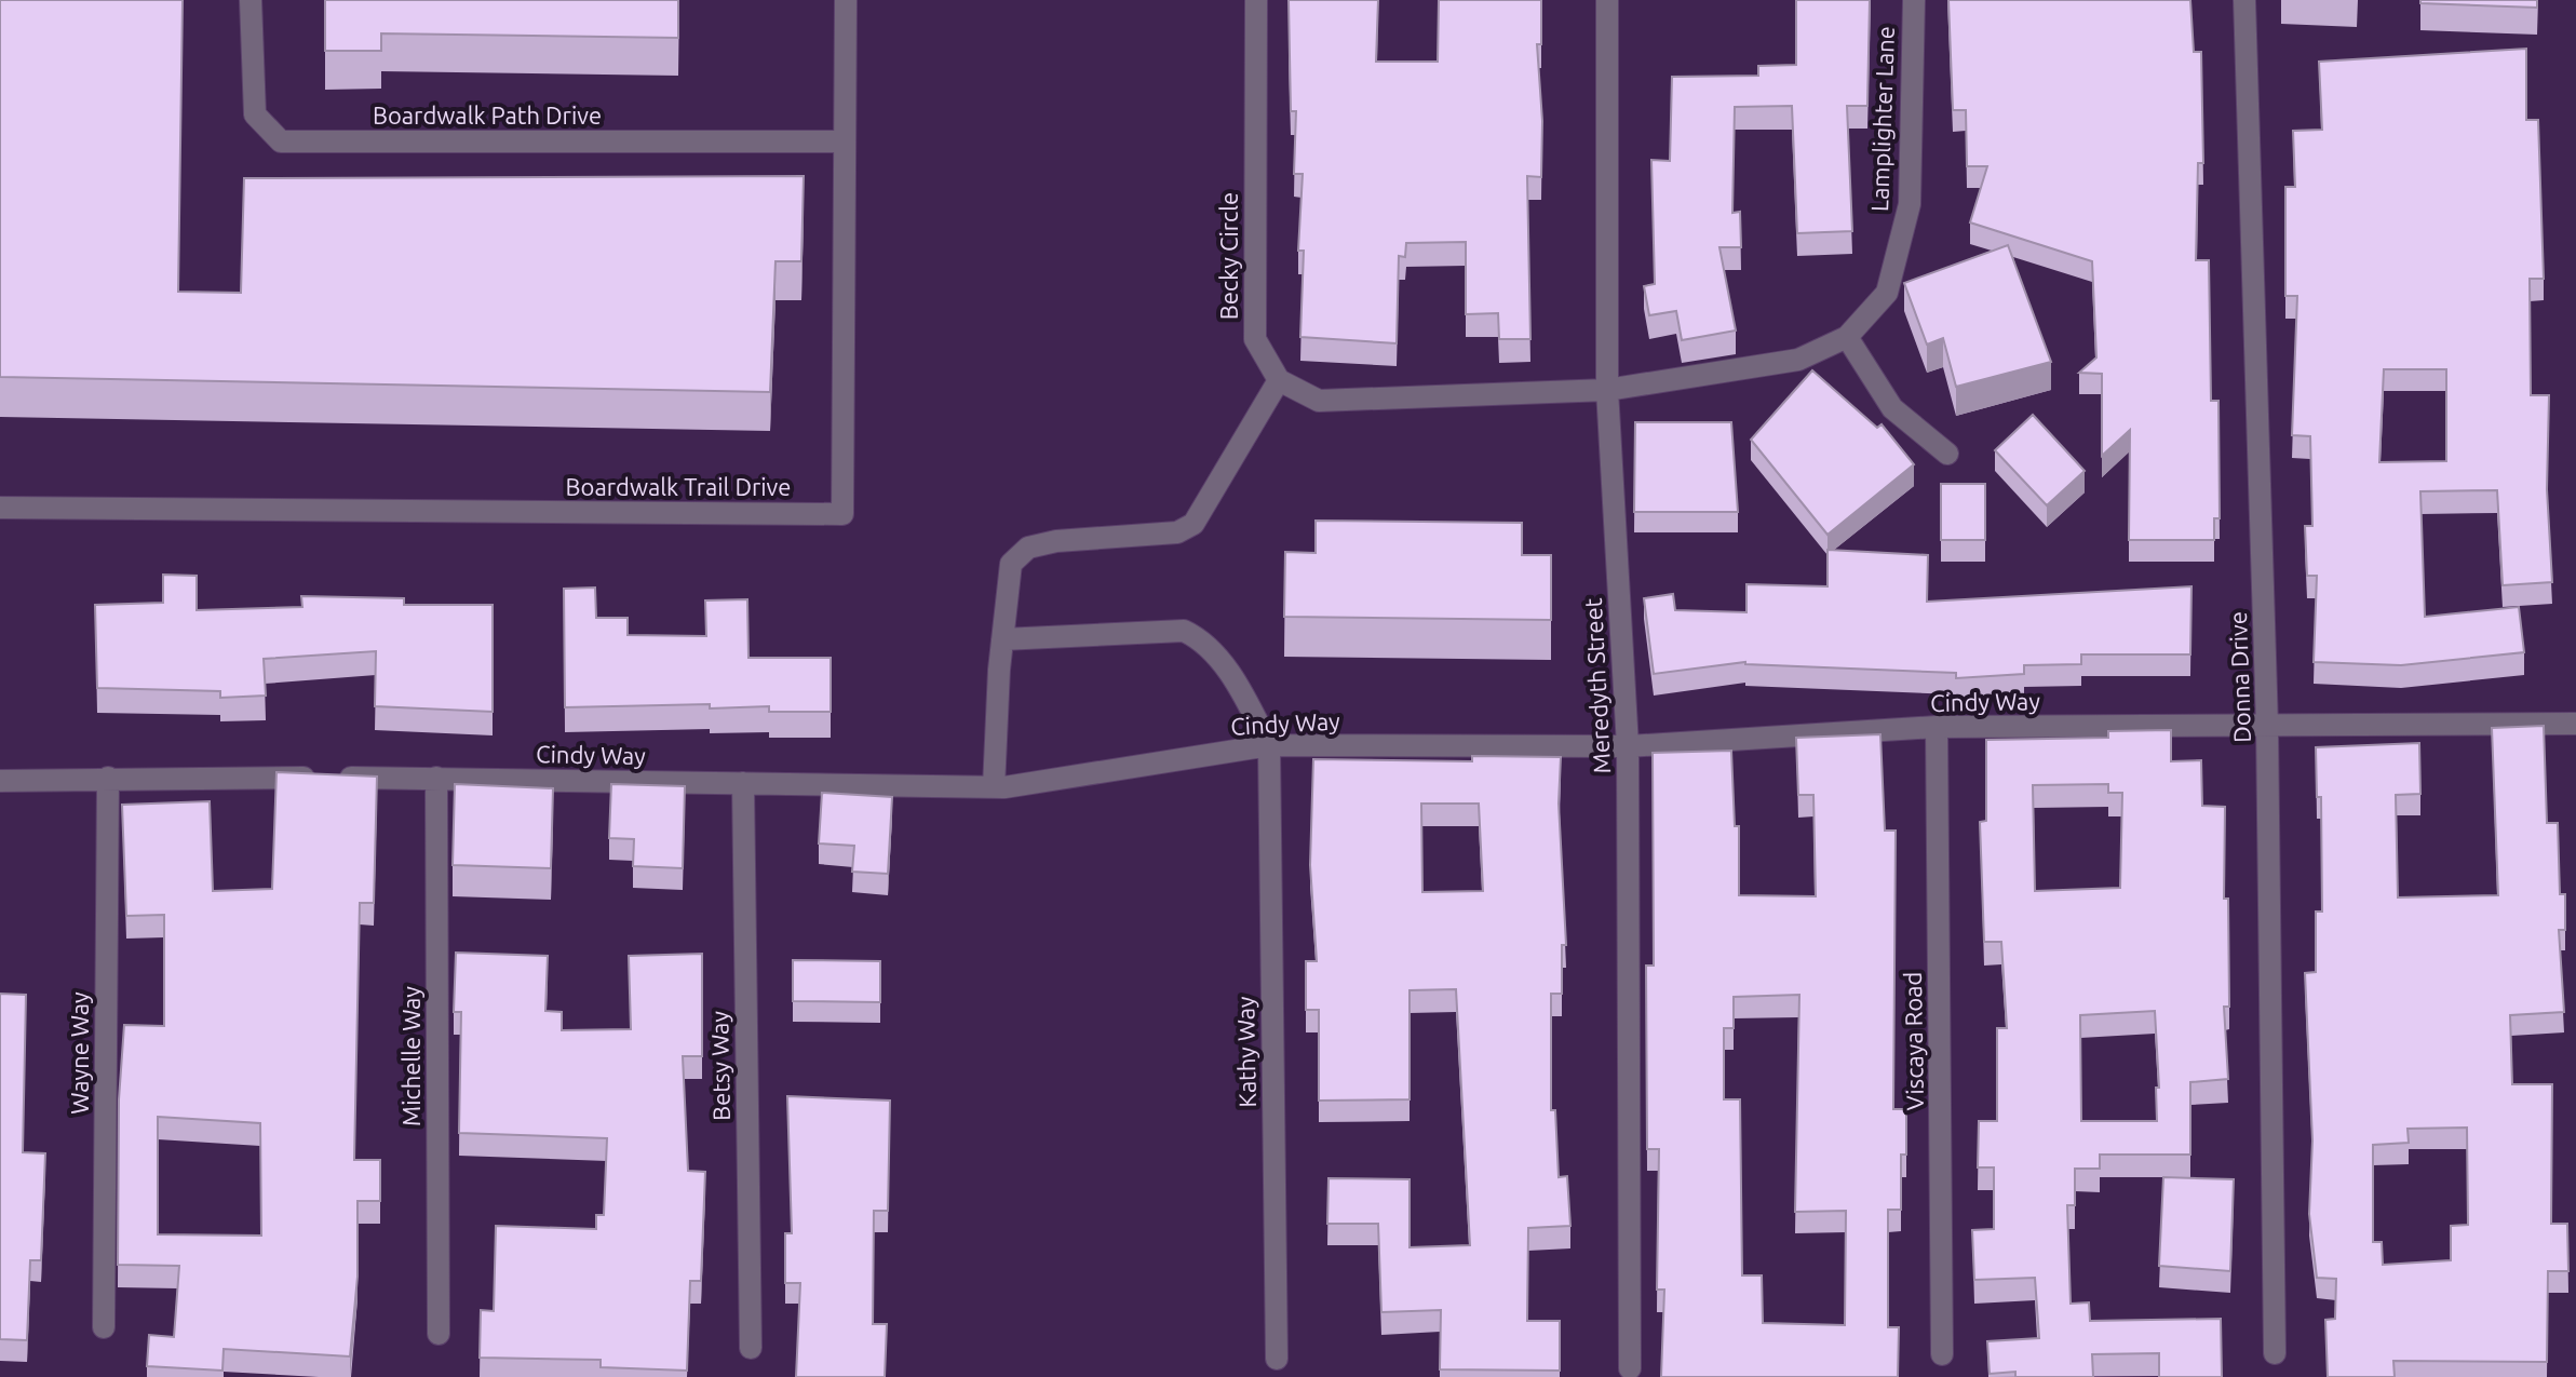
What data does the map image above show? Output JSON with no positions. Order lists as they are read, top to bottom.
{
  "streets": {
    "street": [
      "Boardwalk Path Drive",
      "Lamplighter Lane",
      "Becky Circle",
      "Boardwalk Trail Drive",
      "Donna Drive",
      "Meredyth Street",
      "Cindy Way",
      "Viscaya Road",
      "Kathy Way",
      "Wayne Way",
      "Michelle Way",
      "Betsy Way"
    ]
  },
  "crossings": [
    ["Boardwalk Path Drive", "Boardwalk Trail Drive"],
    ["Lamplighter Lane", "Meredyth Street"],
    ["Donna Drive", "Cindy Way"],
    ["Meredyth Street", "Cindy Way"],
    ["Cindy Way", "Viscaya Road"],
    ["Cindy Way", "Kathy Way"],
    ["Cindy Way", "Wayne Way"],
    ["Cindy Way", "Michelle Way"],
    ["Cindy Way", "Betsy Way"]
  ]
}
